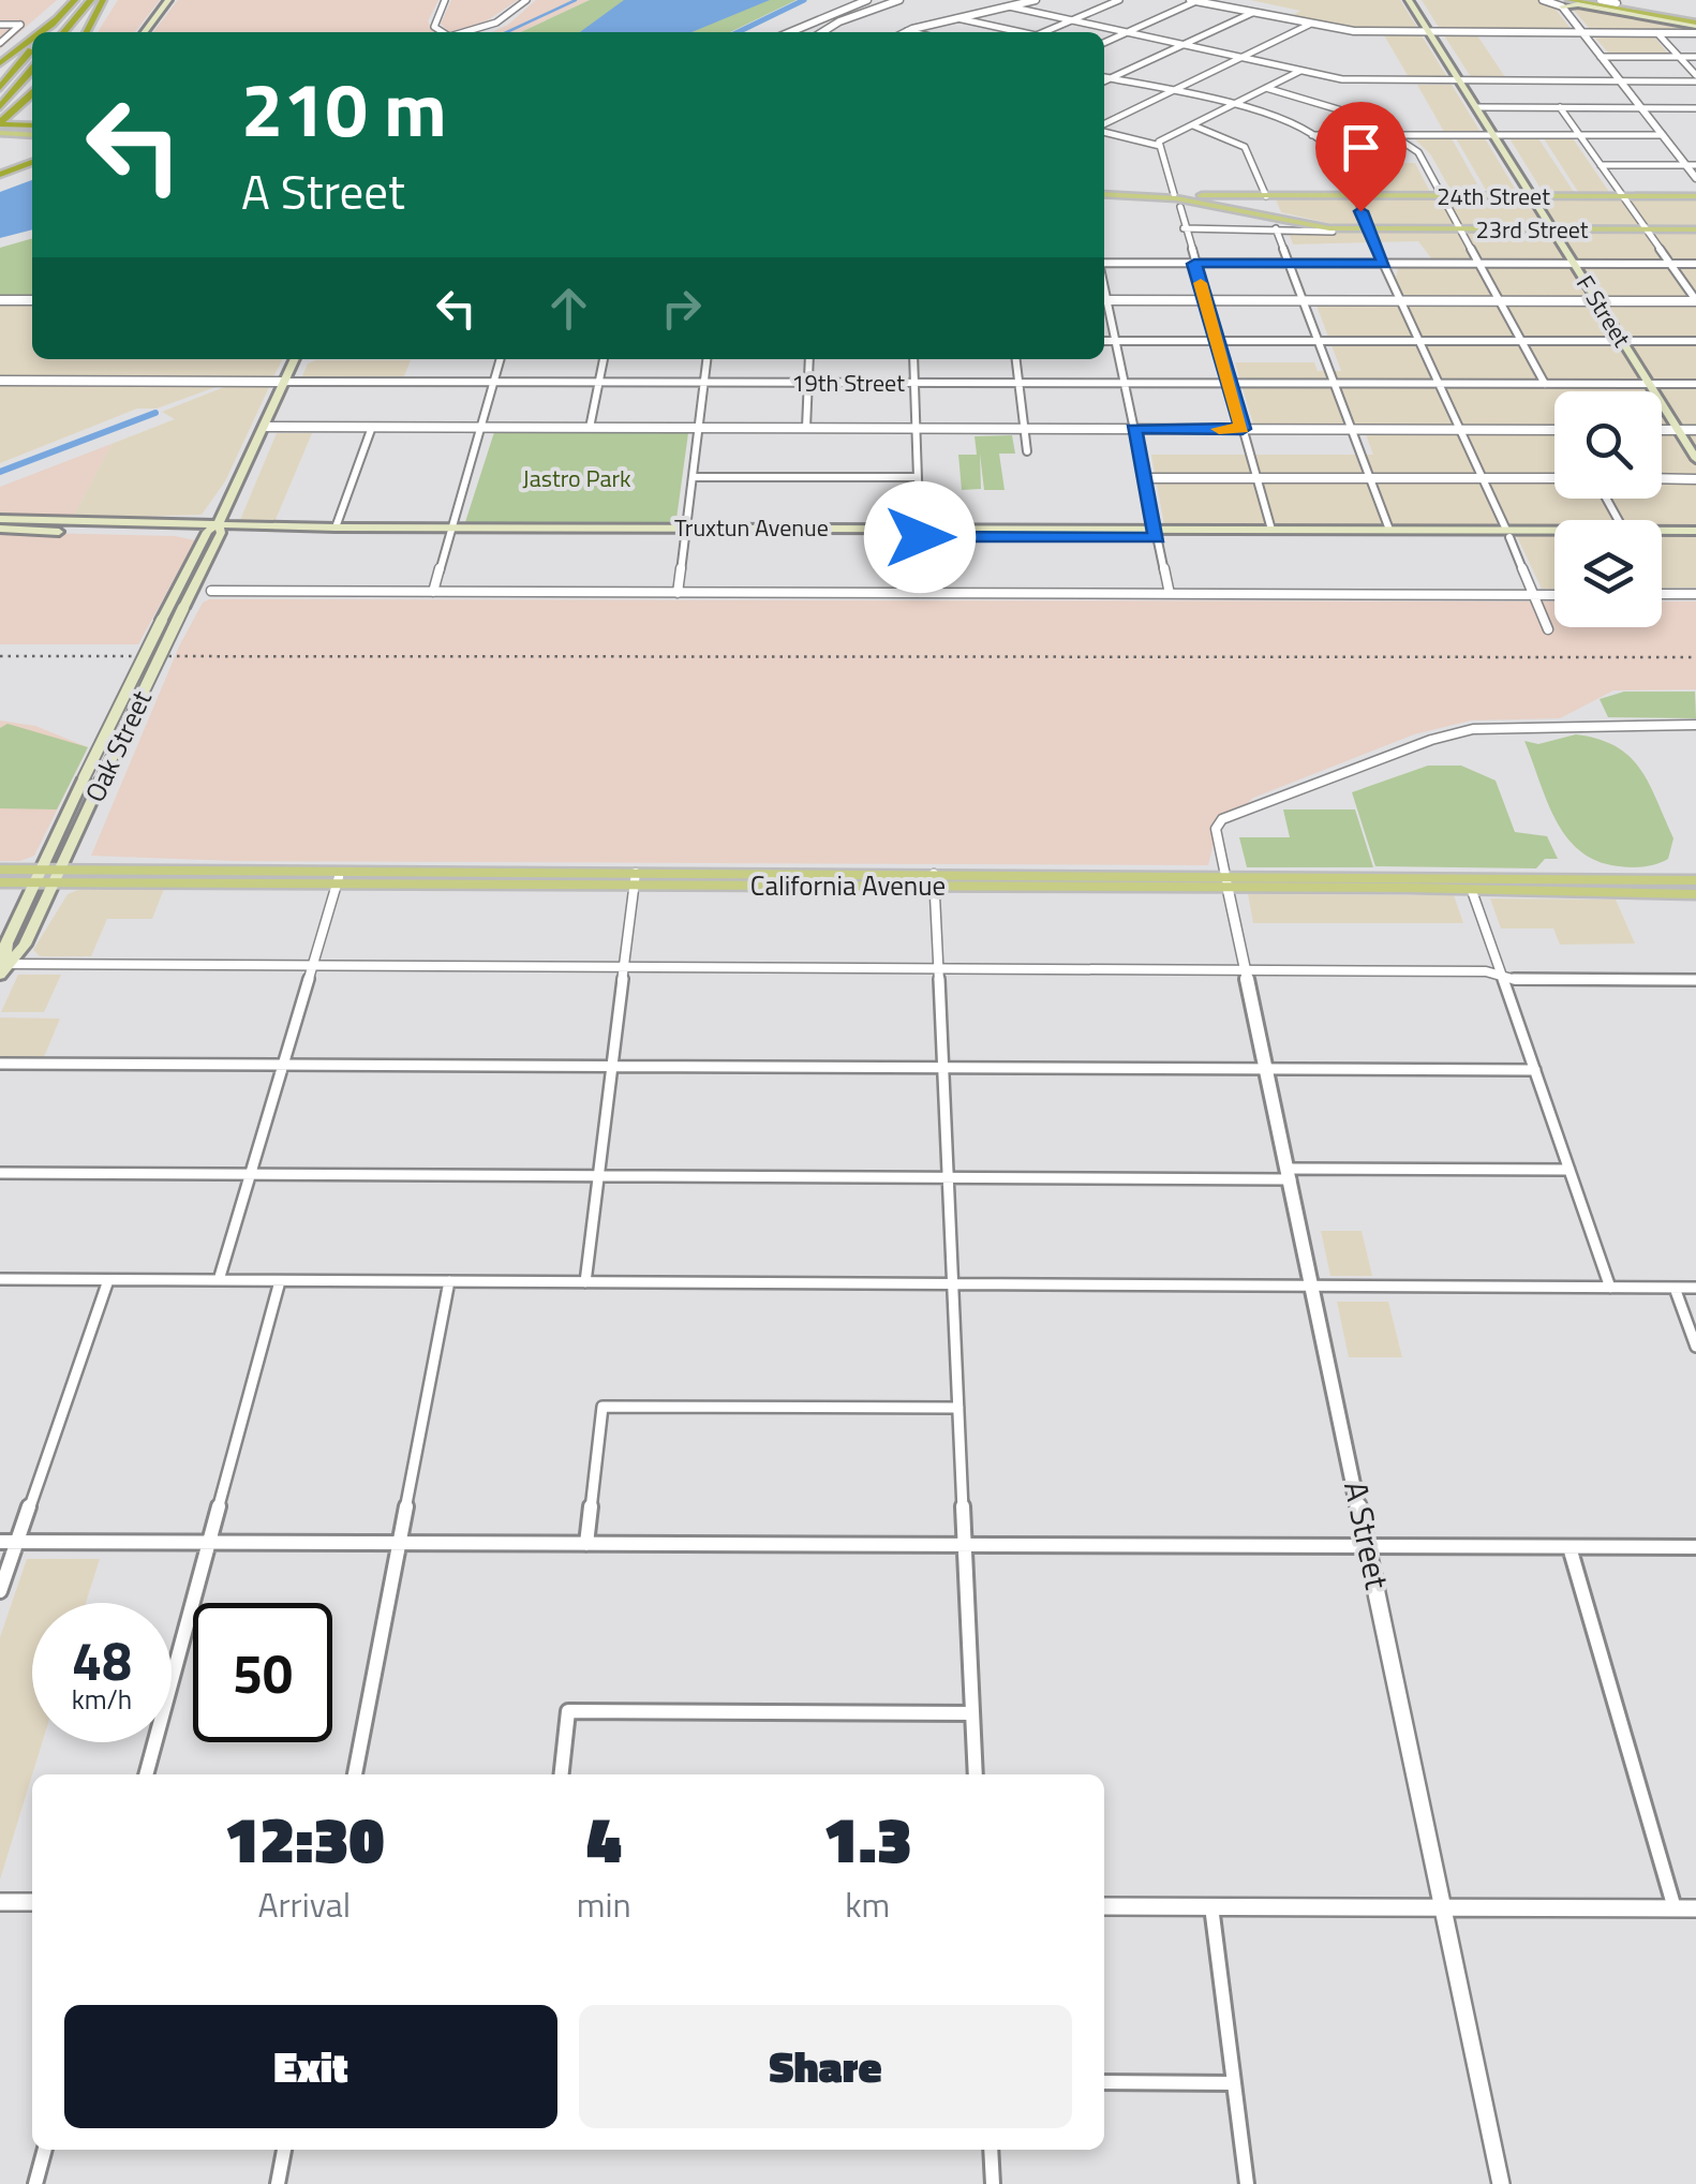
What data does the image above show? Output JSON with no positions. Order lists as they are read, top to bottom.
{
  "streets": {
    "main road": [
      "24th Street",
      "23rd Street",
      "F Street",
      "Truxtun Avenue",
      "Oak Street",
      "California Avenue"
    ],
    "street": ["19th Street", "A Street"]
  },
  "crossings": [
    ["24th Street", "23rd Street"],
    ["24th Street", "F Street"],
    ["23rd Street", "F Street"],
    ["F Street", "19th Street"],
    ["19th Street", "Oak Street"],
    ["Truxtun Avenue", "Oak Street"],
    ["Oak Street", "California Avenue"],
    ["California Avenue", "A Street"]
  ],
  "parks": ["Jastro Park"],
  "page": {
    "turn": ["210 m", "A Street"],
    "speed": "48 km/h",
    "limit": "50",
    "eta": [
      "12:30",
      "Arrival",
      "4",
      "min",
      "1.3",
      "km"
    ],
    "buttons": ["Exit", "Share"]
  }
}
